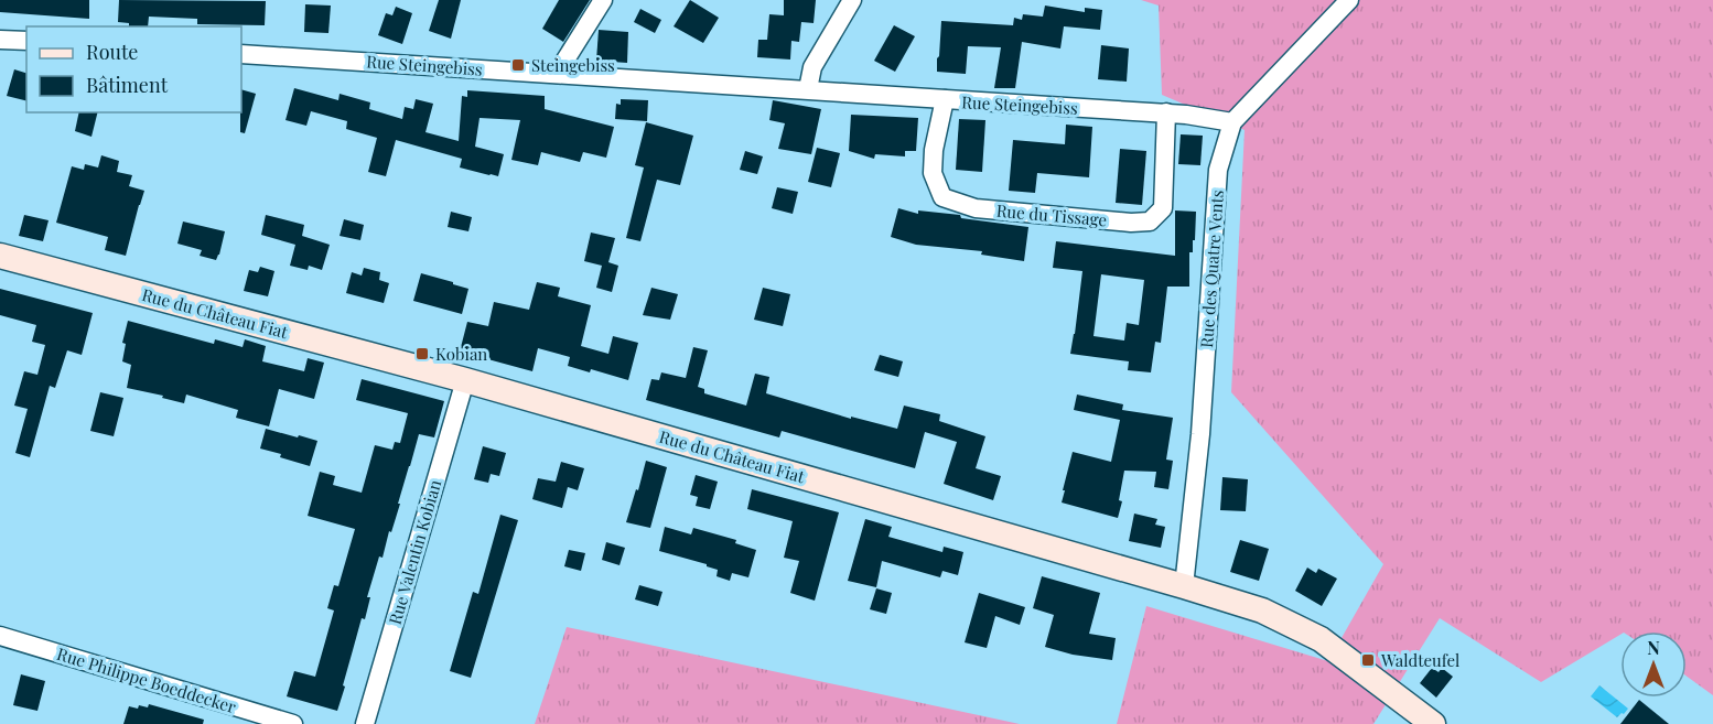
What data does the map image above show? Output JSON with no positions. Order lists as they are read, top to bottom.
{
  "streets": {
    "street": [
      "Rue Steingebiss",
      "Rue du Tissage",
      "Rue des Quatre Vents",
      "Rue du Château Fiat",
      "Rue Valentin Kobian",
      "Rue Philippe Boeddecker"
    ]
  },
  "crossings": [
    ["Rue Steingebiss", "Rue du Tissage"],
    ["Rue Steingebiss", "Rue des Quatre Vents"],
    ["Rue des Quatre Vents", "Rue du Château Fiat"],
    ["Rue du Château Fiat", "Rue Valentin Kobian"]
  ],
  "places": {
    "transit": ["Steingebiss", "Kobian", "Waldteufel"]
  },
  "legend": ["Route", "Bâtiment"],
  "north": "top"
}
